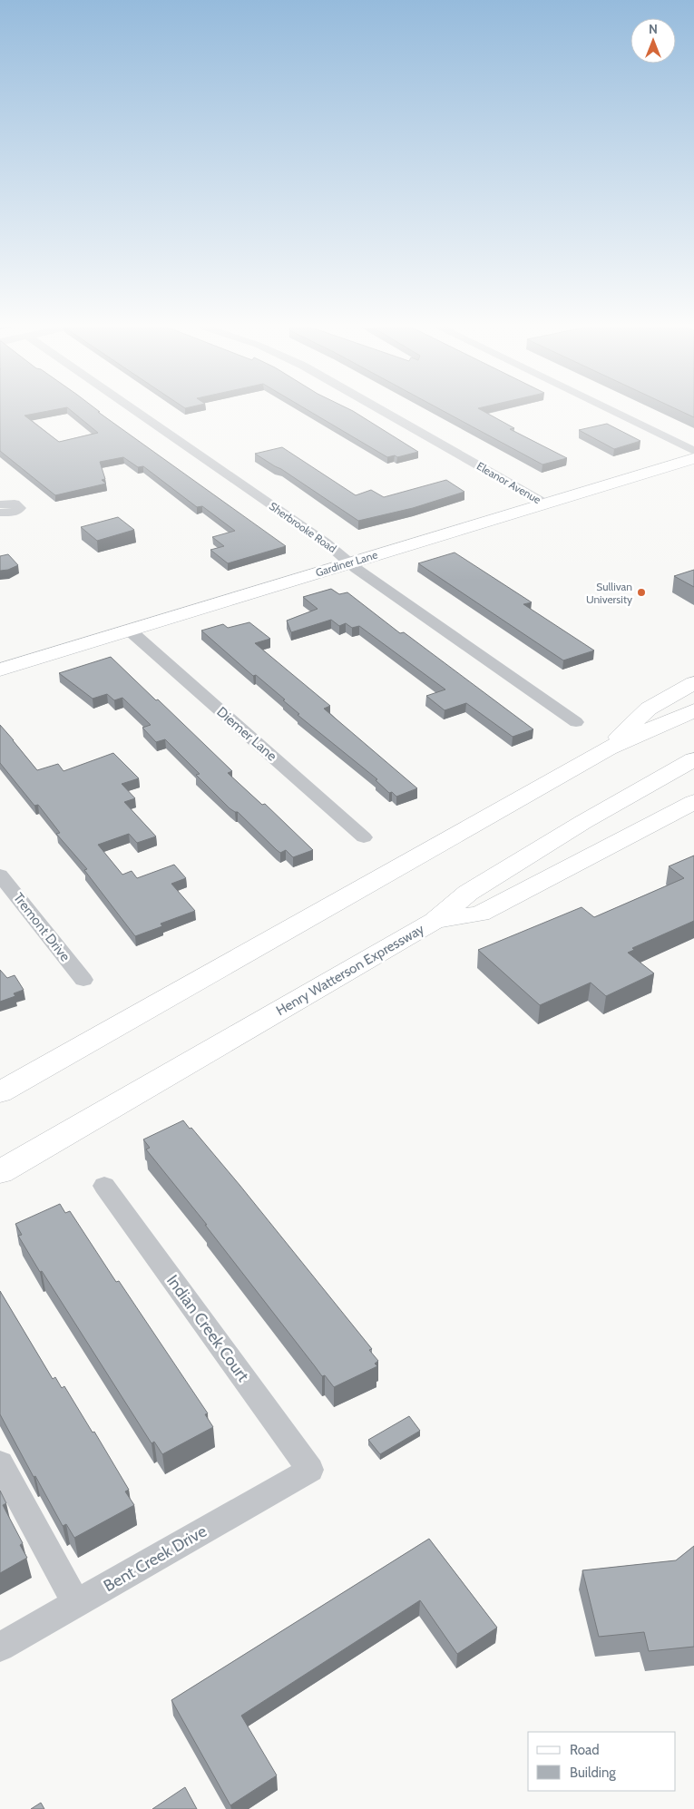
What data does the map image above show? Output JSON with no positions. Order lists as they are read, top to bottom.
{
  "streets": {
    "main road": ["Gardiner Lane", "Henry Watterson Expressway"],
    "street": [
      "Eleanor Avenue",
      "Sherbrooke Road",
      "Diemer Lane",
      "Tremont Drive",
      "Indian Creek Court",
      "Bent Creek Drive"
    ]
  },
  "crossings": [
    ["Eleanor Avenue", "Gardiner Lane"],
    ["Sherbrooke Road", "Gardiner Lane"],
    ["Gardiner Lane", "Diemer Lane"],
    ["Indian Creek Court", "Bent Creek Drive"]
  ],
  "places": ["Sullivan University"],
  "legend": ["Road", "Building"],
  "north": "top"
}
